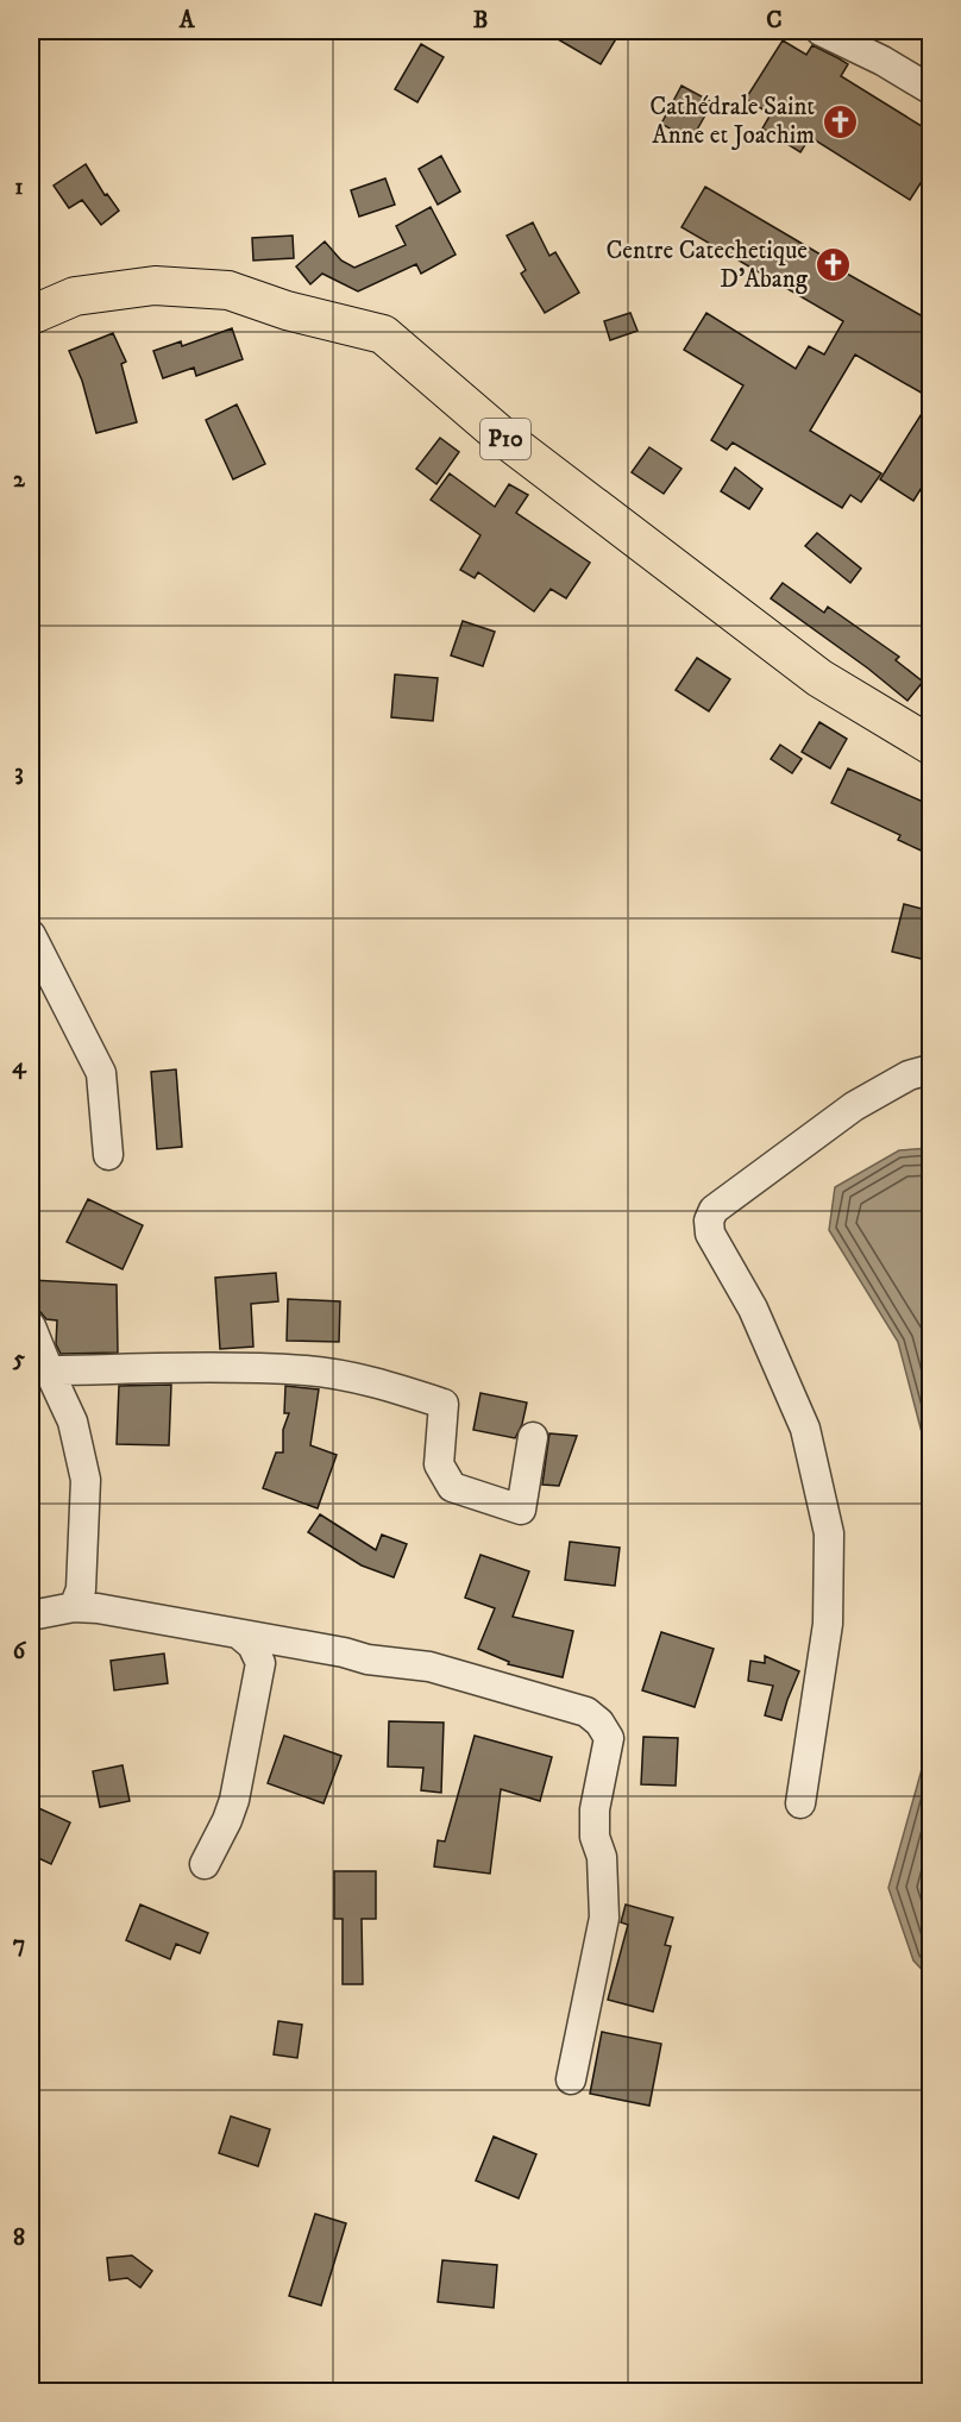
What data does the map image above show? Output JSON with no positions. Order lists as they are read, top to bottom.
{
  "streets": {
    "main road": ["P10"]
  },
  "places": {
    "church": ["Cathédrale Saint Anne et Joachim", "Centre Catechetique D’Abang"]
  },
  "grid": {
    "columns": ["A", "B", "C"],
    "rows": [
      "1",
      "2",
      "3",
      "4",
      "5",
      "6",
      "7",
      "8"
    ]
  }
}
